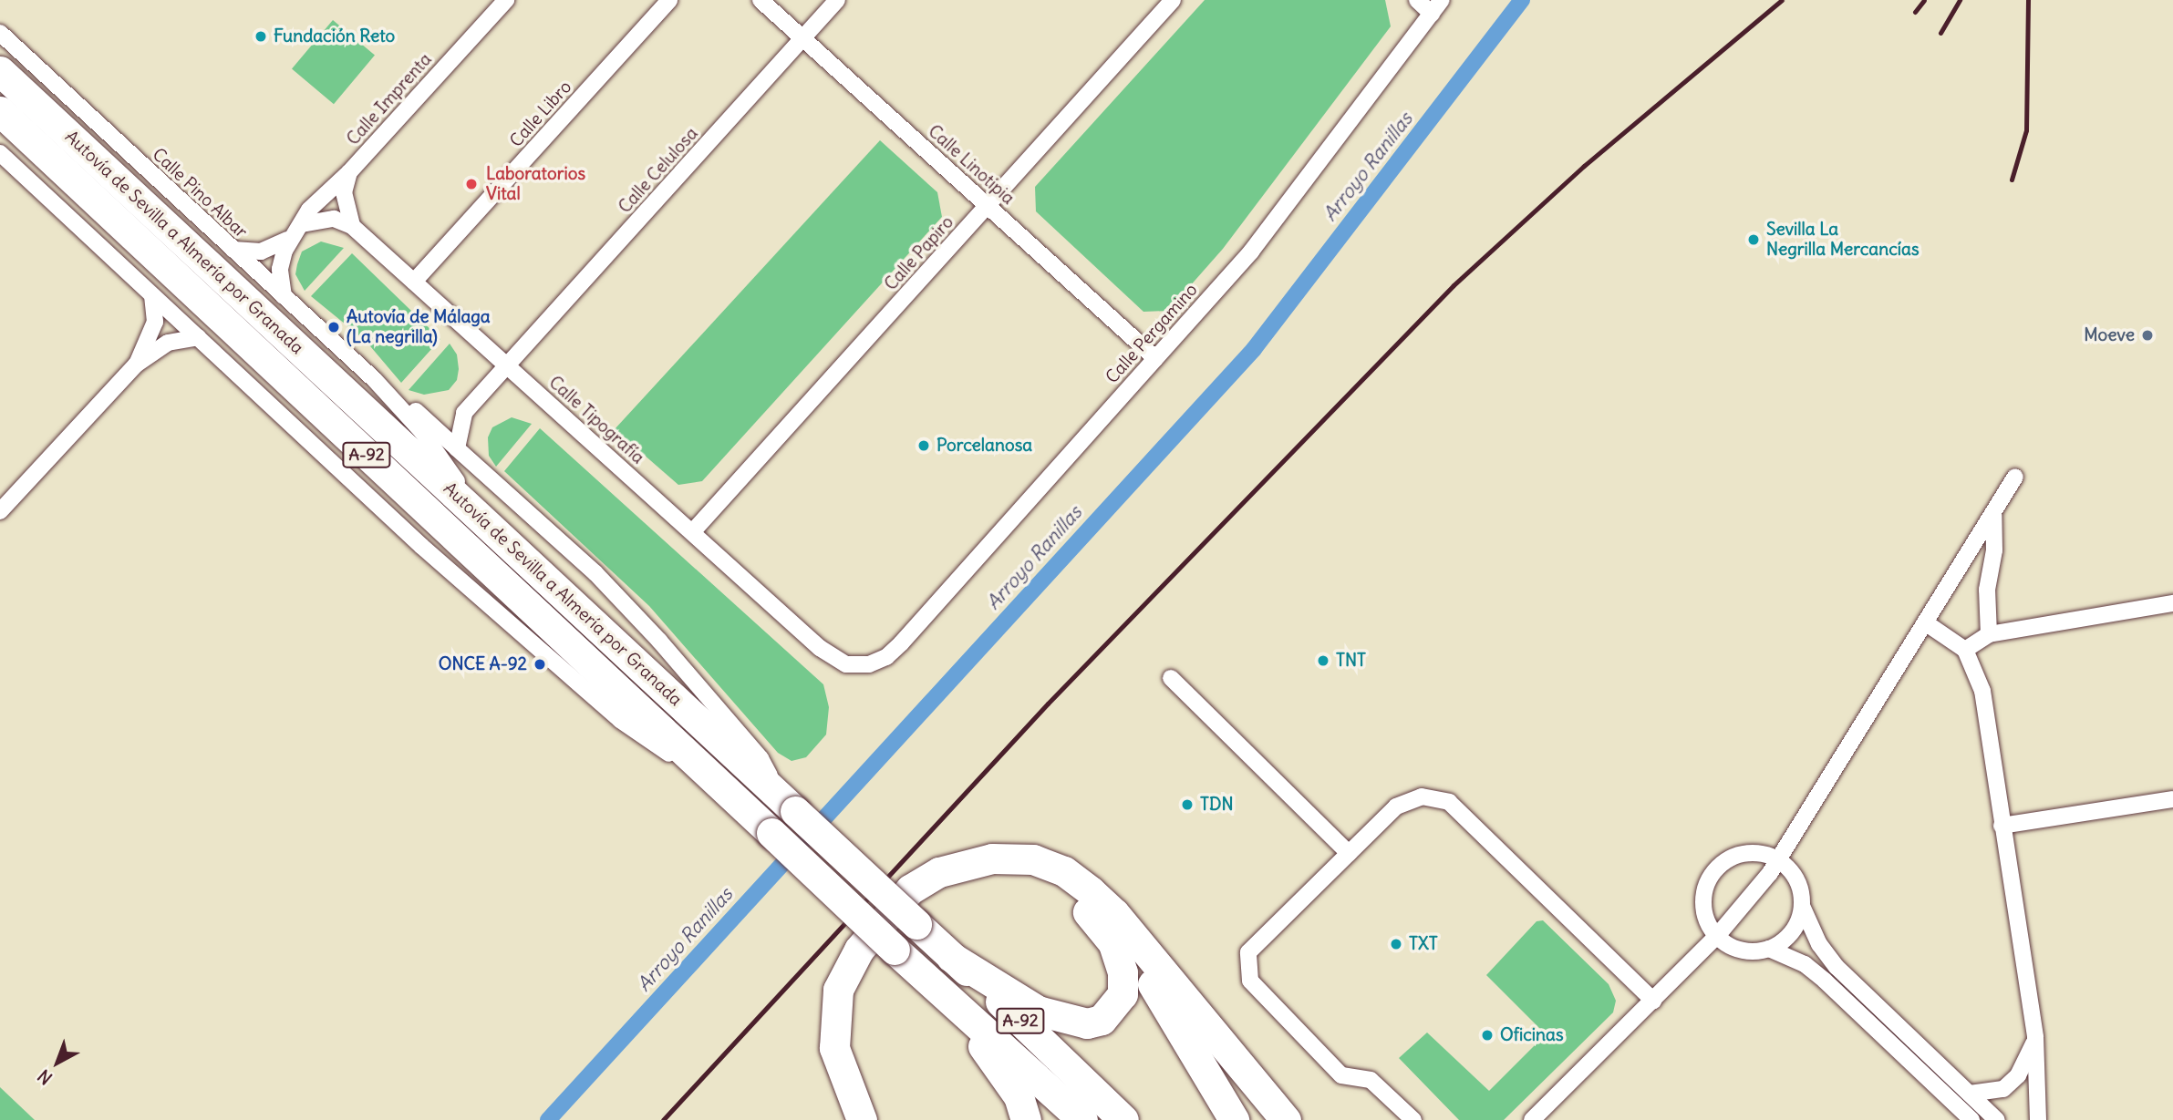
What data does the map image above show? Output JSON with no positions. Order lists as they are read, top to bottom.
{
  "streets": {
    "highway": ["Autovía de Sevilla a Almería por Granada", "A-92"],
    "street": [
      "Calle Imprenta",
      "Calle Libro",
      "Calle Linotipia",
      "Calle Celulosa",
      "Calle Pino Albar",
      "Calle Papiro",
      "Calle Pergamino",
      "Calle Tipografía"
    ]
  },
  "crossings": [
    ["Calle Imprenta", "Calle Pino Albar"],
    ["Calle Libro", "Calle Tipografía"],
    ["Calle Linotipia", "Calle Celulosa"],
    ["Calle Linotipia", "Calle Papiro"],
    ["Calle Linotipia", "Calle Pergamino"],
    ["Calle Celulosa", "Calle Tipografía"],
    ["Calle Papiro", "Calle Tipografía"],
    ["Calle Pergamino", "Calle Tipografía"]
  ],
  "water": ["Arroyo Ranillas"],
  "places": [
    "Fundación Reto",
    "Laboratorios Vital",
    "Sevilla La Negrilla Mercancías",
    "Autovía de Málaga (La negrilla)",
    "Moeve",
    "Porcelanosa",
    "TNT",
    "ONCE A-92",
    "TDN",
    "TXT",
    "Oficinas"
  ],
  "north": "bottom left"
}
